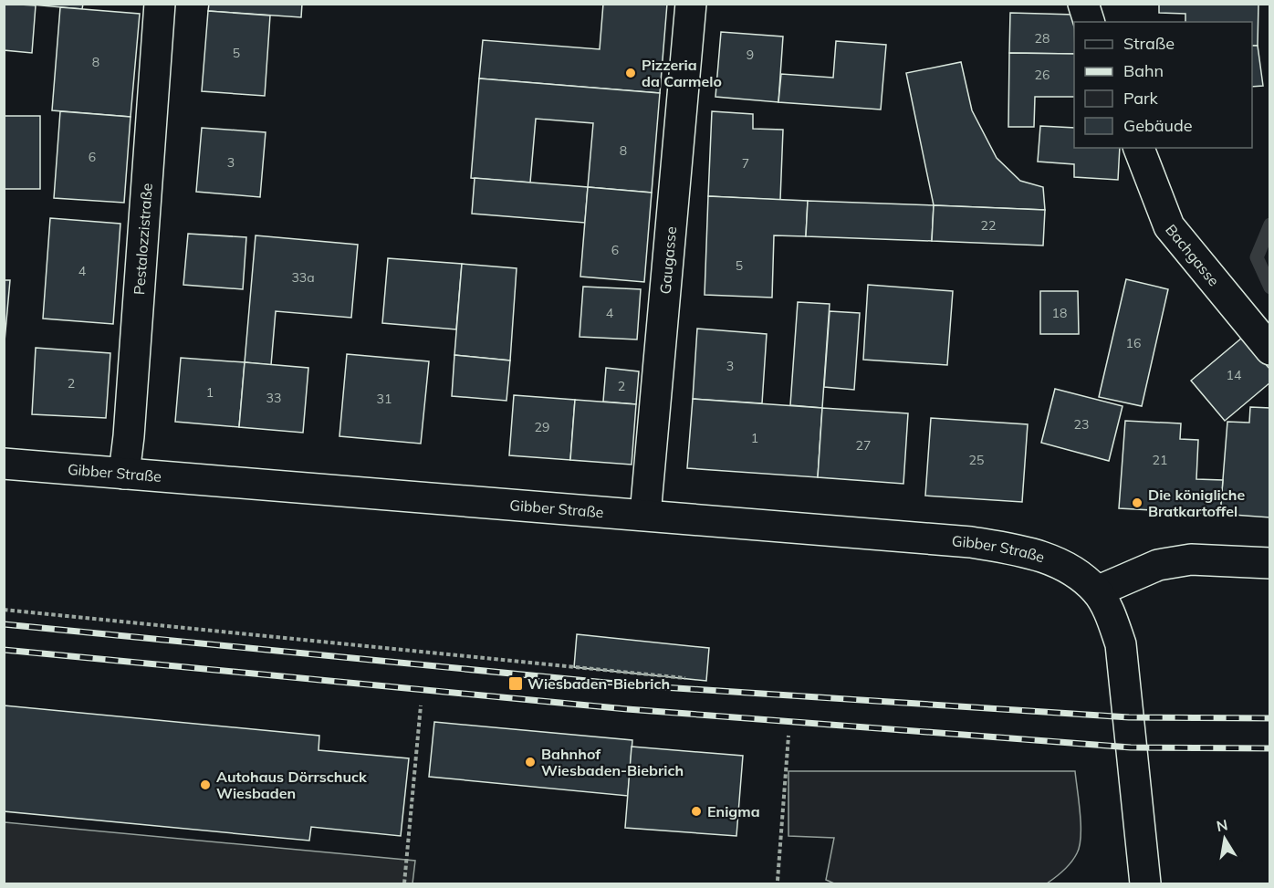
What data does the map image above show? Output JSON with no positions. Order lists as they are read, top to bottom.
{
  "streets": {
    "street": [
      "Pestalozzistraße",
      "Bachgasse",
      "Gaugasse",
      "Gibber Straße"
    ]
  },
  "crossings": [
    ["Pestalozzistraße", "Gibber Straße"],
    ["Gaugasse", "Gibber Straße"]
  ],
  "places": {
    "other": [
      "Pizzeria da Carmelo",
      "Die königliche Bratkartoffel",
      "Bahnhof Wiesbaden-Biebrich",
      "Autohaus Dörrschuck Wiesbaden",
      "Enigma"
    ],
    "transit": ["Wiesbaden-Biebrich"]
  },
  "house_numbers": [
    "28",
    "5",
    "9",
    "8",
    "26",
    "8",
    "6",
    "3",
    "7",
    "22",
    "6",
    "5",
    "4",
    "33a",
    "4",
    "18",
    "16",
    "3",
    "14",
    "2",
    "2",
    "1",
    "33",
    "31",
    "23",
    "29",
    "1",
    "27",
    "25",
    "21"
  ],
  "legend": [
    "Straße",
    "Bahn",
    "Park",
    "Gebäude"
  ],
  "north": "top"
}
